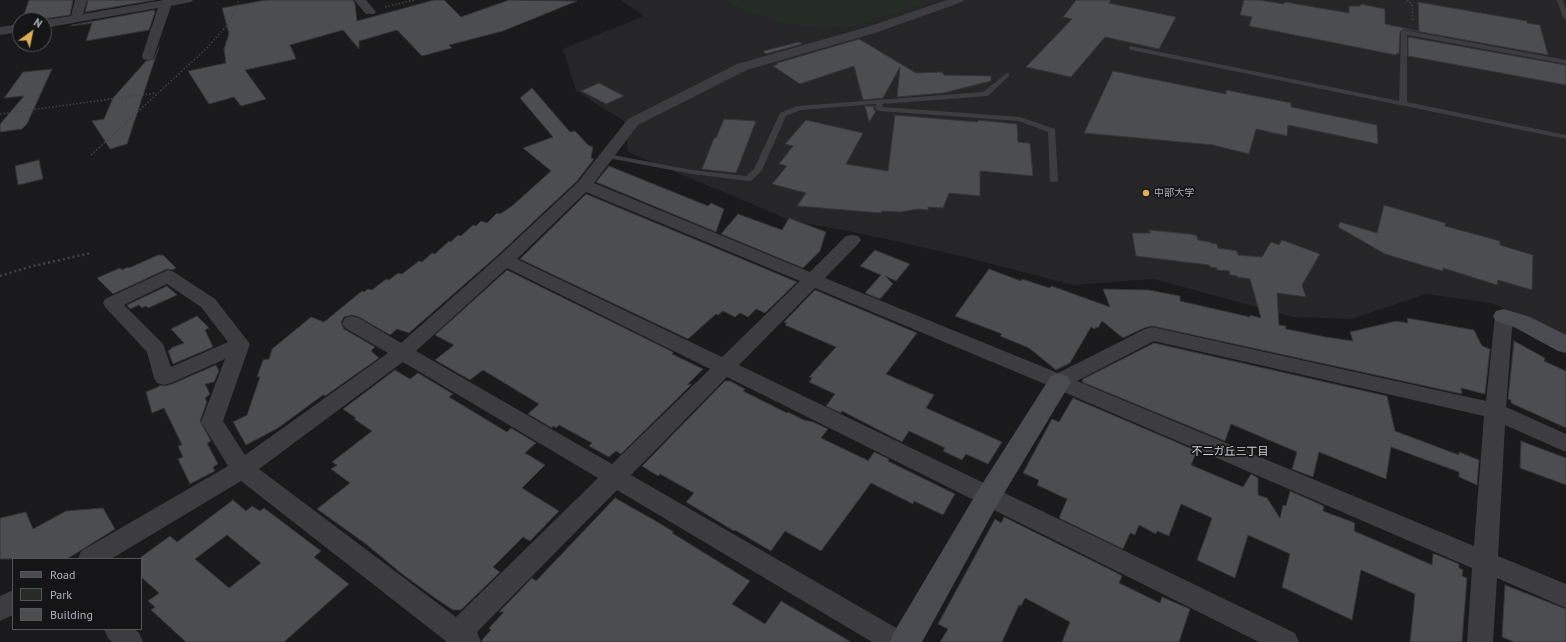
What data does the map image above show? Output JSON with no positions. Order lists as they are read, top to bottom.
{
  "districts": ["不二ガ丘三丁目"],
  "places": ["中部大学"],
  "legend": ["Road", "Park", "Building"],
  "north": "top right"
}
